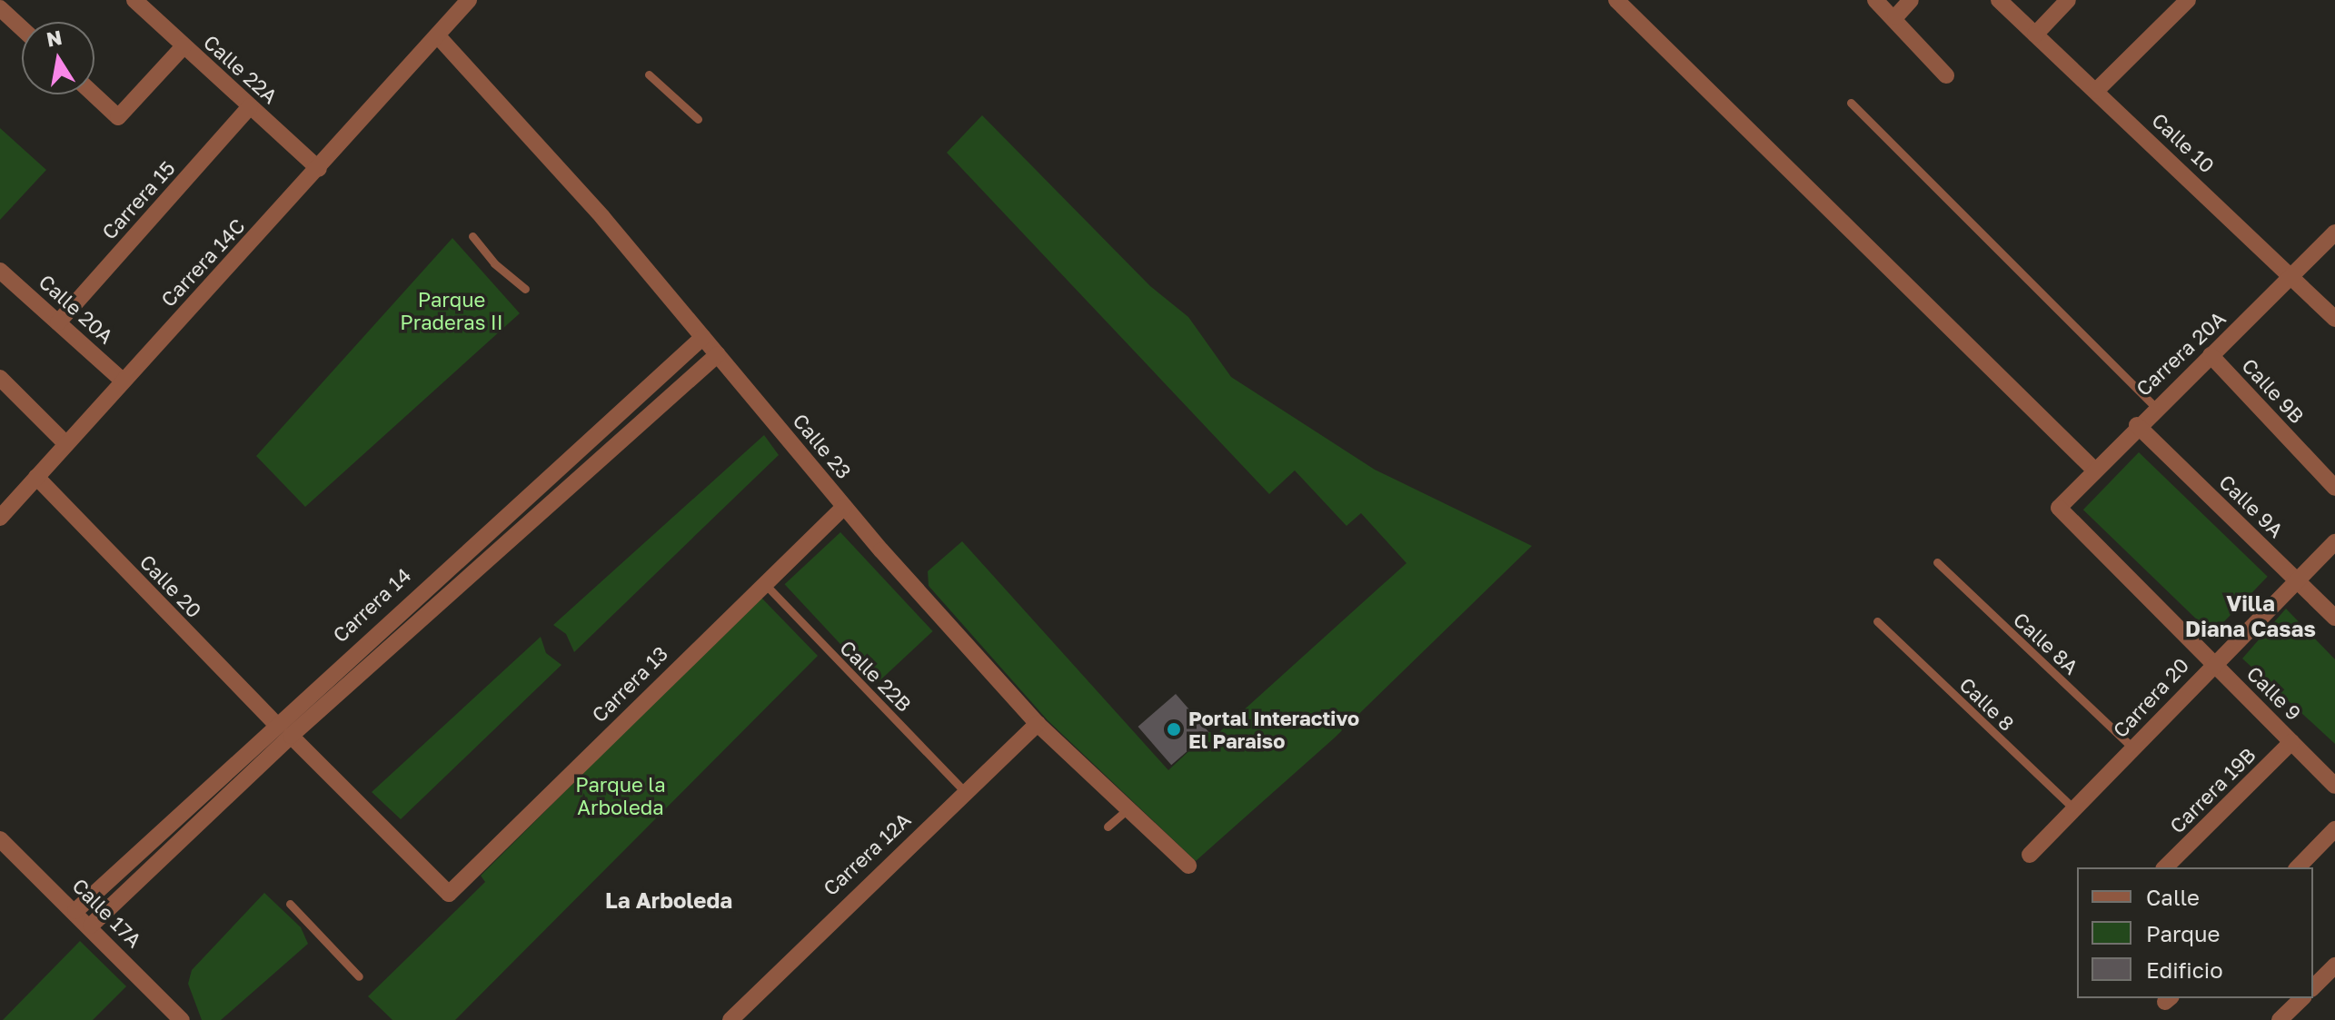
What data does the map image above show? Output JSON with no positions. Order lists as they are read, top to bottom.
{
  "streets": {
    "street": [
      "Calle 22A",
      "Calle 10",
      "Carrera 15",
      "Carrera 14C",
      "Calle 20A",
      "Carrera 20A",
      "Calle 9B",
      "Calle 23",
      "Calle 9A",
      "Calle 20",
      "Carrera 14",
      "Carrera 13",
      "Calle 9",
      "Carrera 20",
      "Carrera 19B",
      "Carrera 12A",
      "Calle 17A"
    ],
    "lane": ["Calle 8A", "Calle 22B", "Calle 8"]
  },
  "crossings": [
    ["Calle 22A", "Carrera 15"],
    ["Calle 22A", "Carrera 14C"],
    ["Calle 10", "Carrera 20A"],
    ["Carrera 15", "Calle 20A"],
    ["Carrera 14C", "Calle 20A"],
    ["Carrera 14C", "Calle 23"],
    ["Carrera 14C", "Calle 20"],
    ["Carrera 20A", "Calle 9B"],
    ["Carrera 20A", "Calle 9A"],
    ["Carrera 20A", "Calle 9"],
    ["Calle 23", "Carrera 14"],
    ["Calle 23", "Carrera 13"],
    ["Calle 23", "Carrera 12A"],
    ["Calle 9A", "Carrera 20"],
    ["Calle 20", "Carrera 14"],
    ["Carrera 14", "Carrera 13"],
    ["Carrera 14", "Calle 17A"],
    ["Calle 8A", "Carrera 20"],
    ["Calle 22B", "Carrera 13"],
    ["Calle 22B", "Carrera 12A"],
    ["Calle 9", "Carrera 20"],
    ["Calle 9", "Carrera 19B"],
    ["Carrera 20", "Calle 8"]
  ],
  "districts": ["Villa Diana Casas", "La Arboleda"],
  "parks": ["Parque Praderas II", "Parque la Arboleda"],
  "places": ["Portal Interactivo El Paraiso"],
  "legend": ["Calle", "Parque", "Edificio"],
  "north": "top"
}
